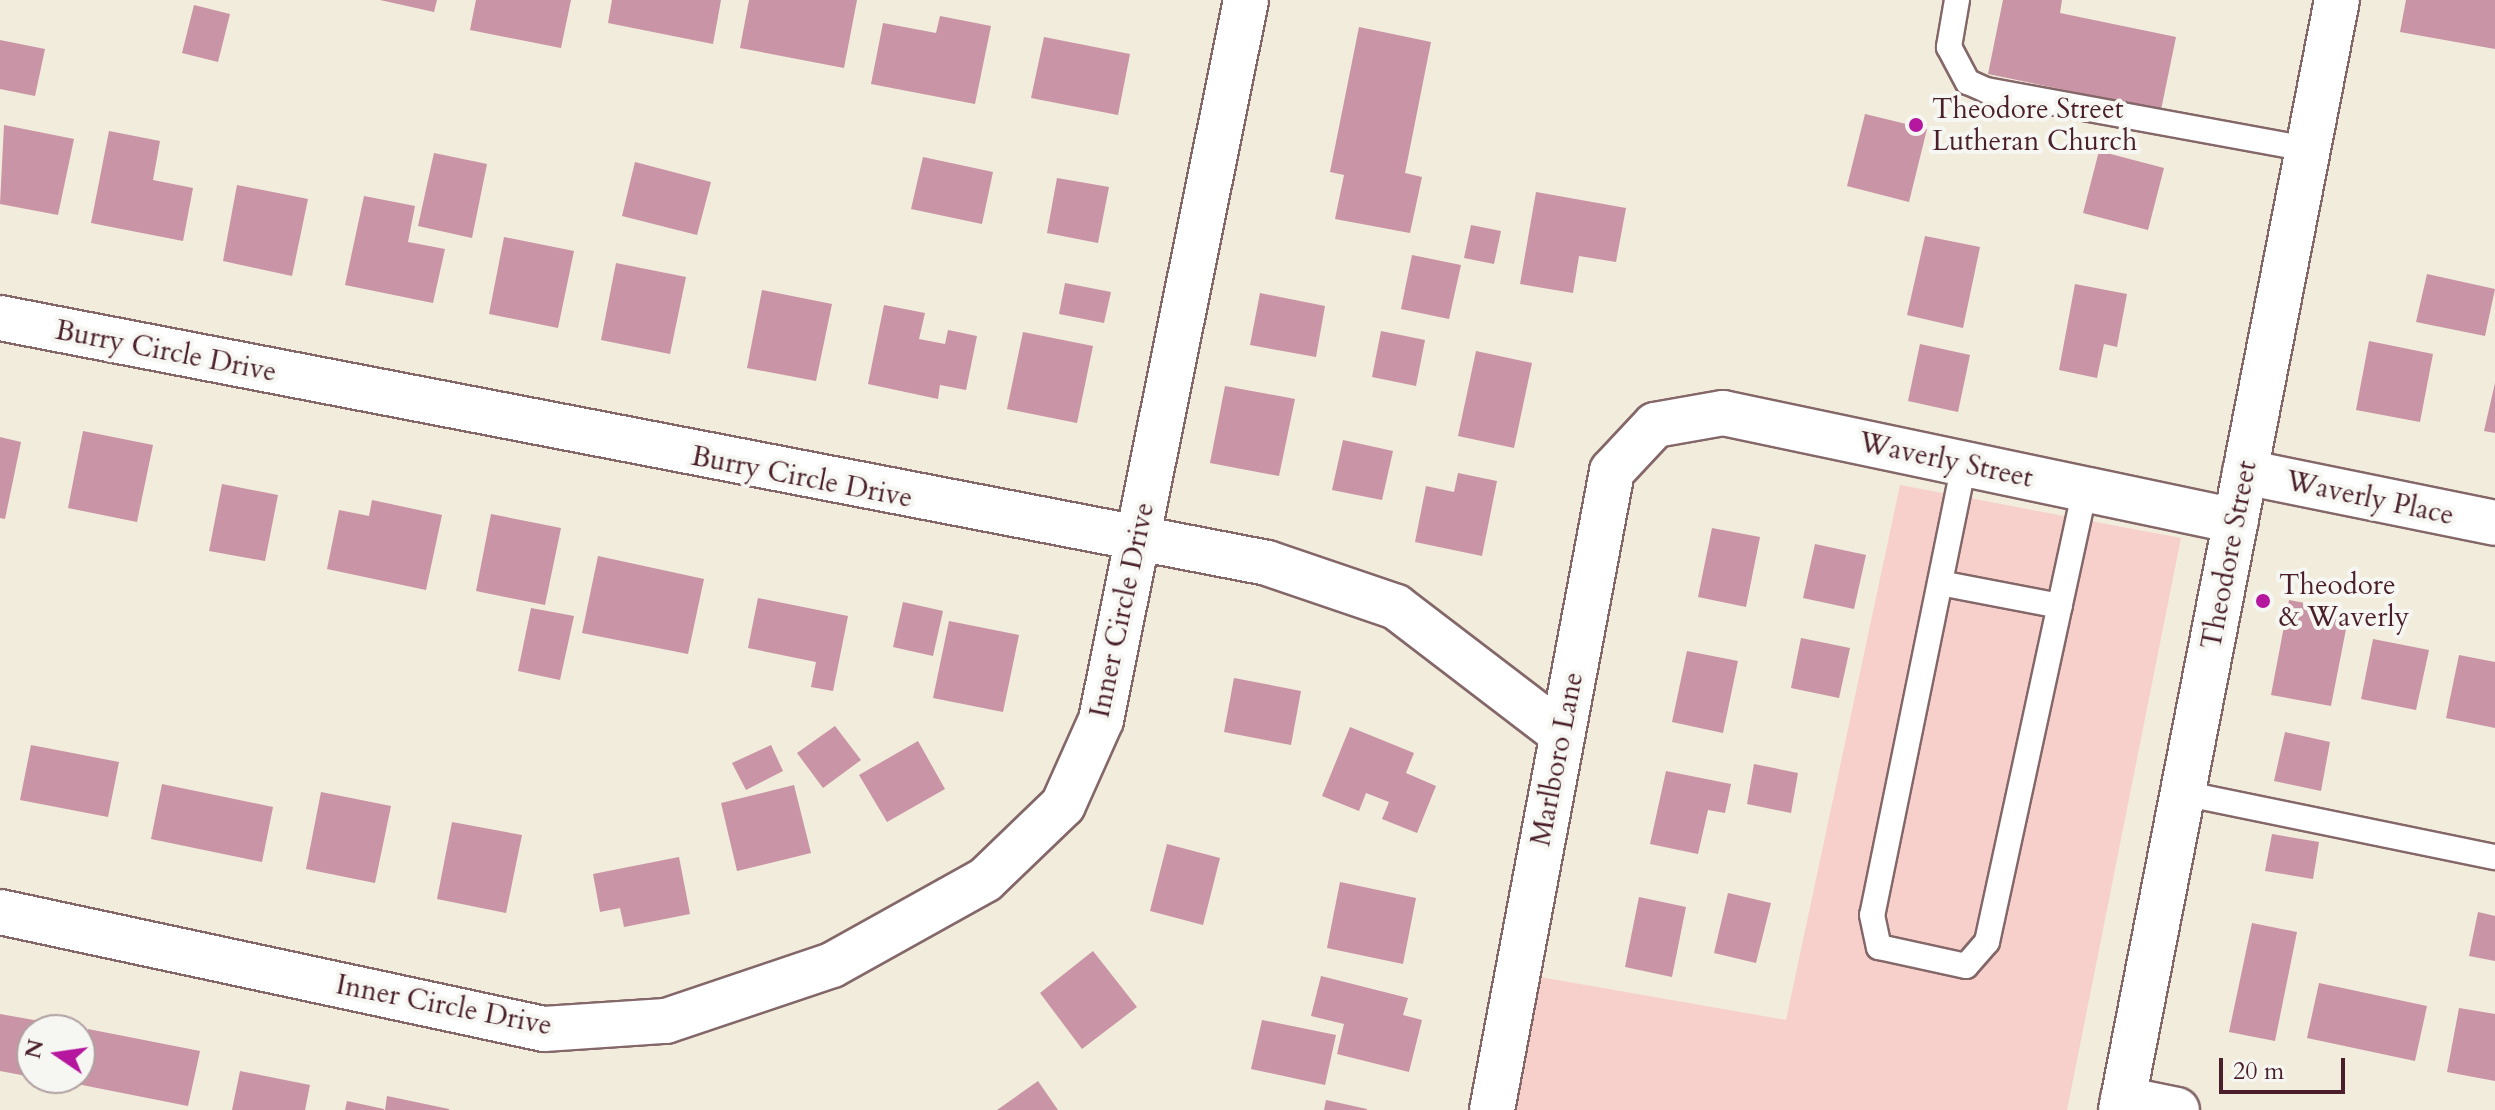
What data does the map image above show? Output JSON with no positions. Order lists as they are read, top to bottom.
{
  "streets": {
    "street": [
      "Burry Circle Drive",
      "Waverly Street",
      "Waverly Place",
      "Theodore Street",
      "Inner Circle Drive",
      "Marlboro Lane"
    ]
  },
  "crossings": [
    ["Burry Circle Drive", "Inner Circle Drive"],
    ["Burry Circle Drive", "Marlboro Lane"],
    ["Waverly Street", "Theodore Street"],
    ["Waverly Street", "Marlboro Lane"],
    ["Waverly Place", "Theodore Street"]
  ],
  "places": ["Theodore Street Lutheran Church", "Theodore & Waverly"],
  "scale_bar": "20 m",
  "north": "left"
}
